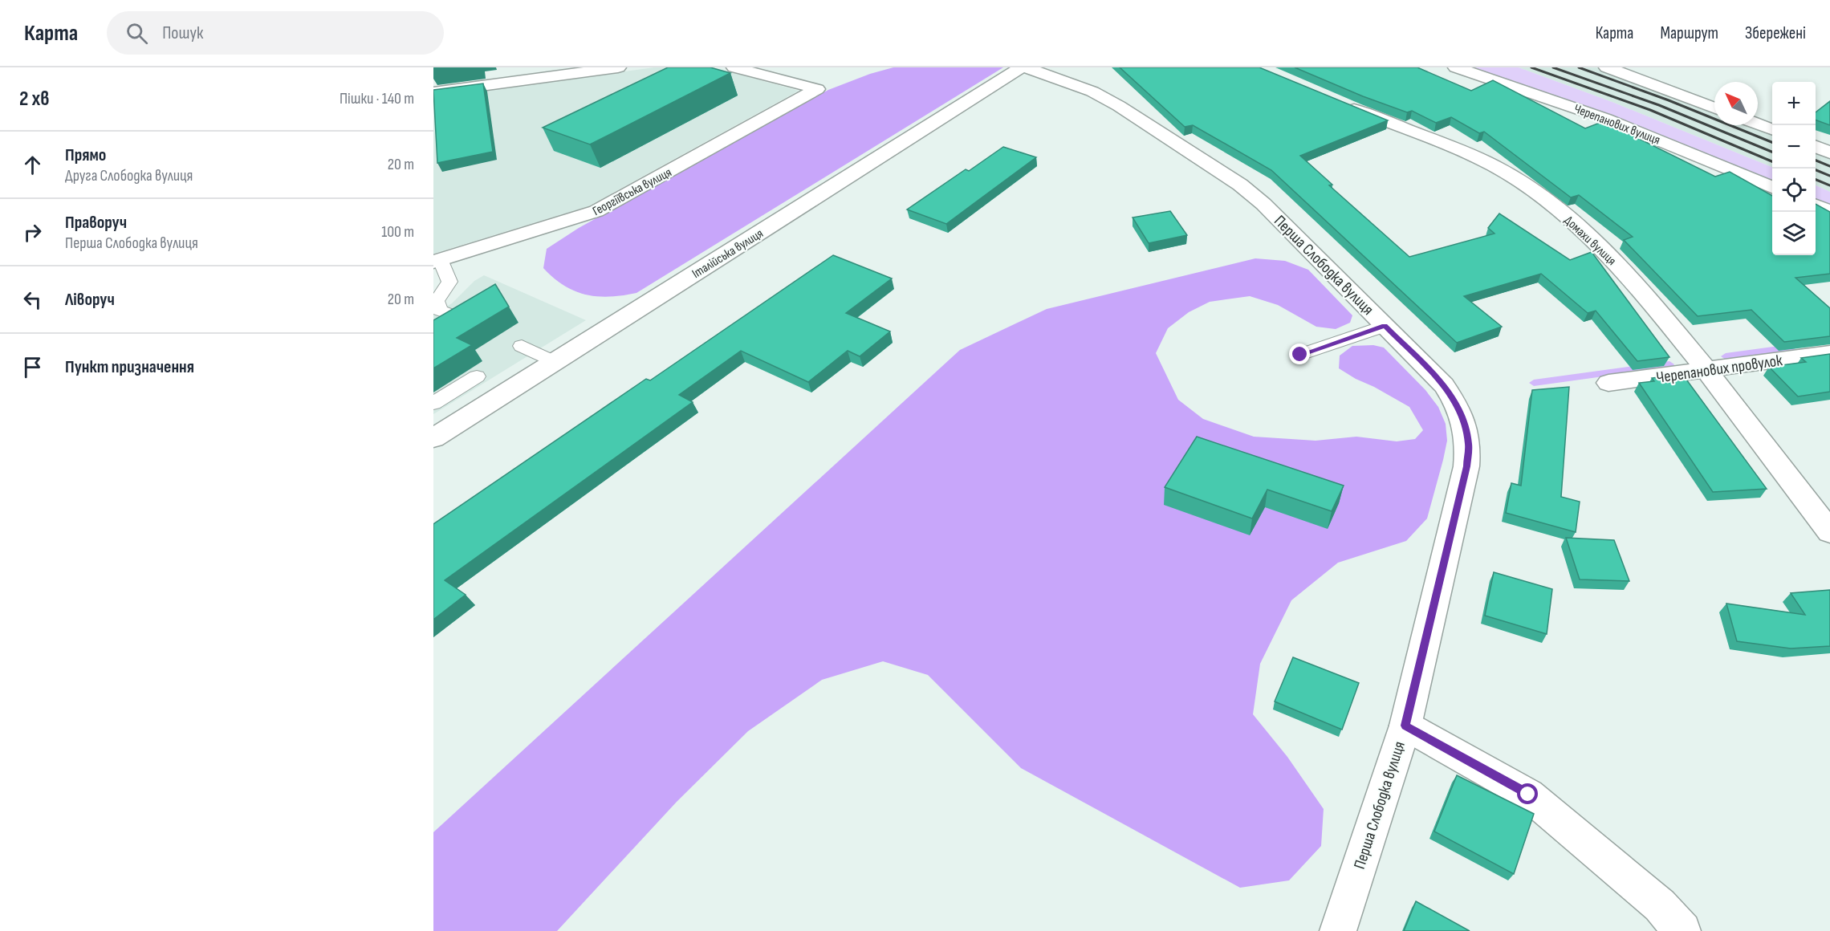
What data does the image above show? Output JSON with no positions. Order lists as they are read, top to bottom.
{
  "streets": {
    "street": [
      "Черепанових вулиця",
      "Георгіївська вулиця",
      "Домахи вулиця",
      "Італійська вулиця",
      "Перша Слободка вулиця",
      "Черепанових провулок"
    ]
  },
  "crossings": [
    ["Домахи вулиця", "Черепанових провулок"],
    ["Італійська вулиця", "Перша Слободка вулиця"]
  ],
  "north": "top left",
  "page": {
    "header": "Карта",
    "search": "Пошук",
    "nav": ["Карта", "Маршрут", "Збережені"],
    "heading": ["2 хв", "Пішки · 140 m"],
    "map_buttons": ["+", "−"],
    "list": [
      ["Прямо", "Друга Слободка вулиця", "20 m"],
      ["Праворуч", "Перша Слободка вулиця", "100 m"],
      ["Ліворуч", "20 m"],
      "Пункт призначення"
    ]
  }
}
